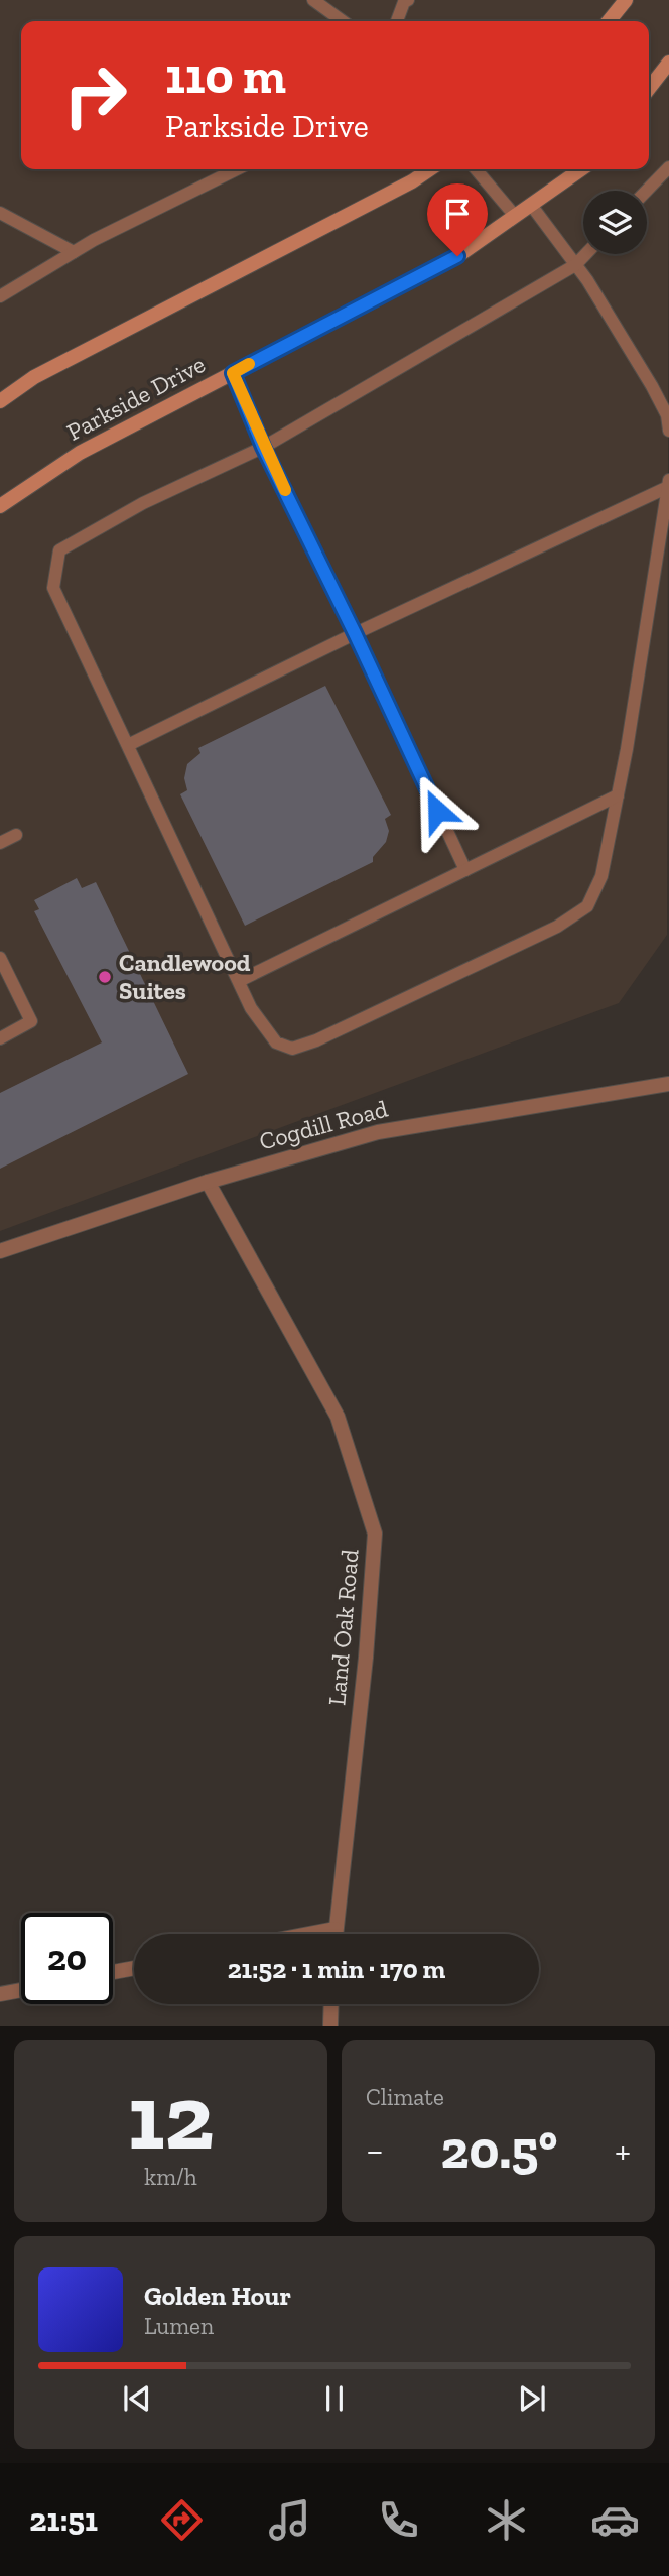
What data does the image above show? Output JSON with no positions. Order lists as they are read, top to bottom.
{
  "streets": {
    "street": ["Parkside Drive", "Cogdill Road", "Land Oak Road"]
  },
  "crossings": [
    ["Cogdill Road", "Land Oak Road"]
  ],
  "places": ["Candlewood Suites"],
  "page": {
    "turn": ["110 m", "Parkside Drive"],
    "limit": "20",
    "trip": "21:52 · 1 min · 170 m",
    "tile": [
      ["12", "km/h"],
      "Climate"
    ],
    "heat": ["−", "20.5°", "+"],
    "song": ["Golden Hour", "Lumen"],
    "tabs": "21:51"
  }
}
